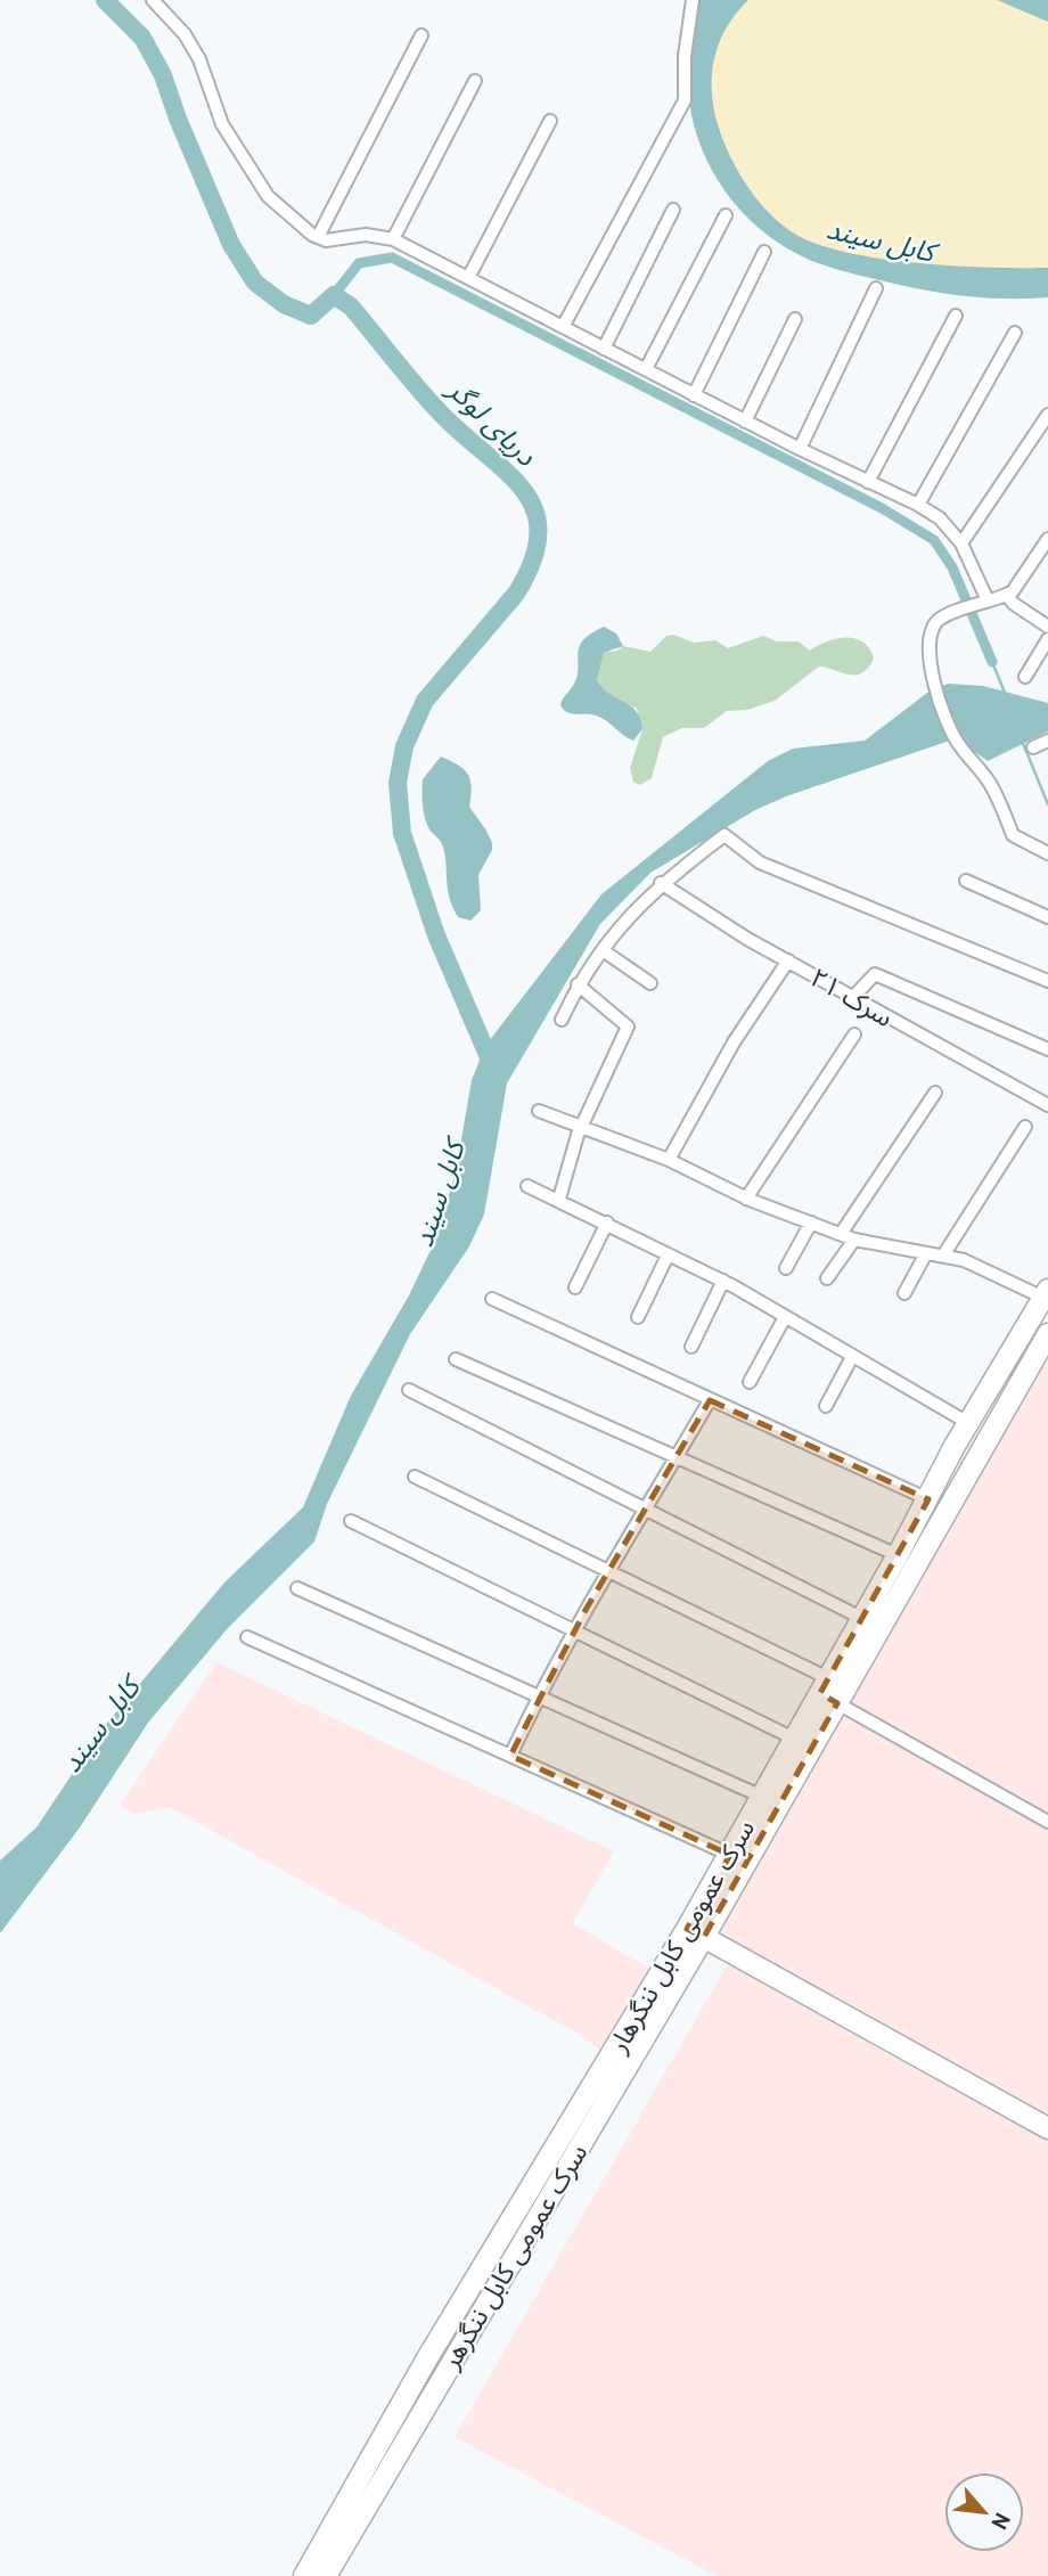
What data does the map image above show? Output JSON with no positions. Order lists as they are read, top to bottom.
{
  "streets": {
    "highway": ["سرک عمومی کابل ننگرهار", "سرک عمومی کابل ننگرهر"],
    "street": ["سرک ۲۱"]
  },
  "crossings": [
    ["سرک عمومی کابل ننگرهار", "سرک عمومی کابل ننگرهر"]
  ],
  "water": ["کابل سيند", "دریای لوگر"],
  "north": "bottom right"
}
